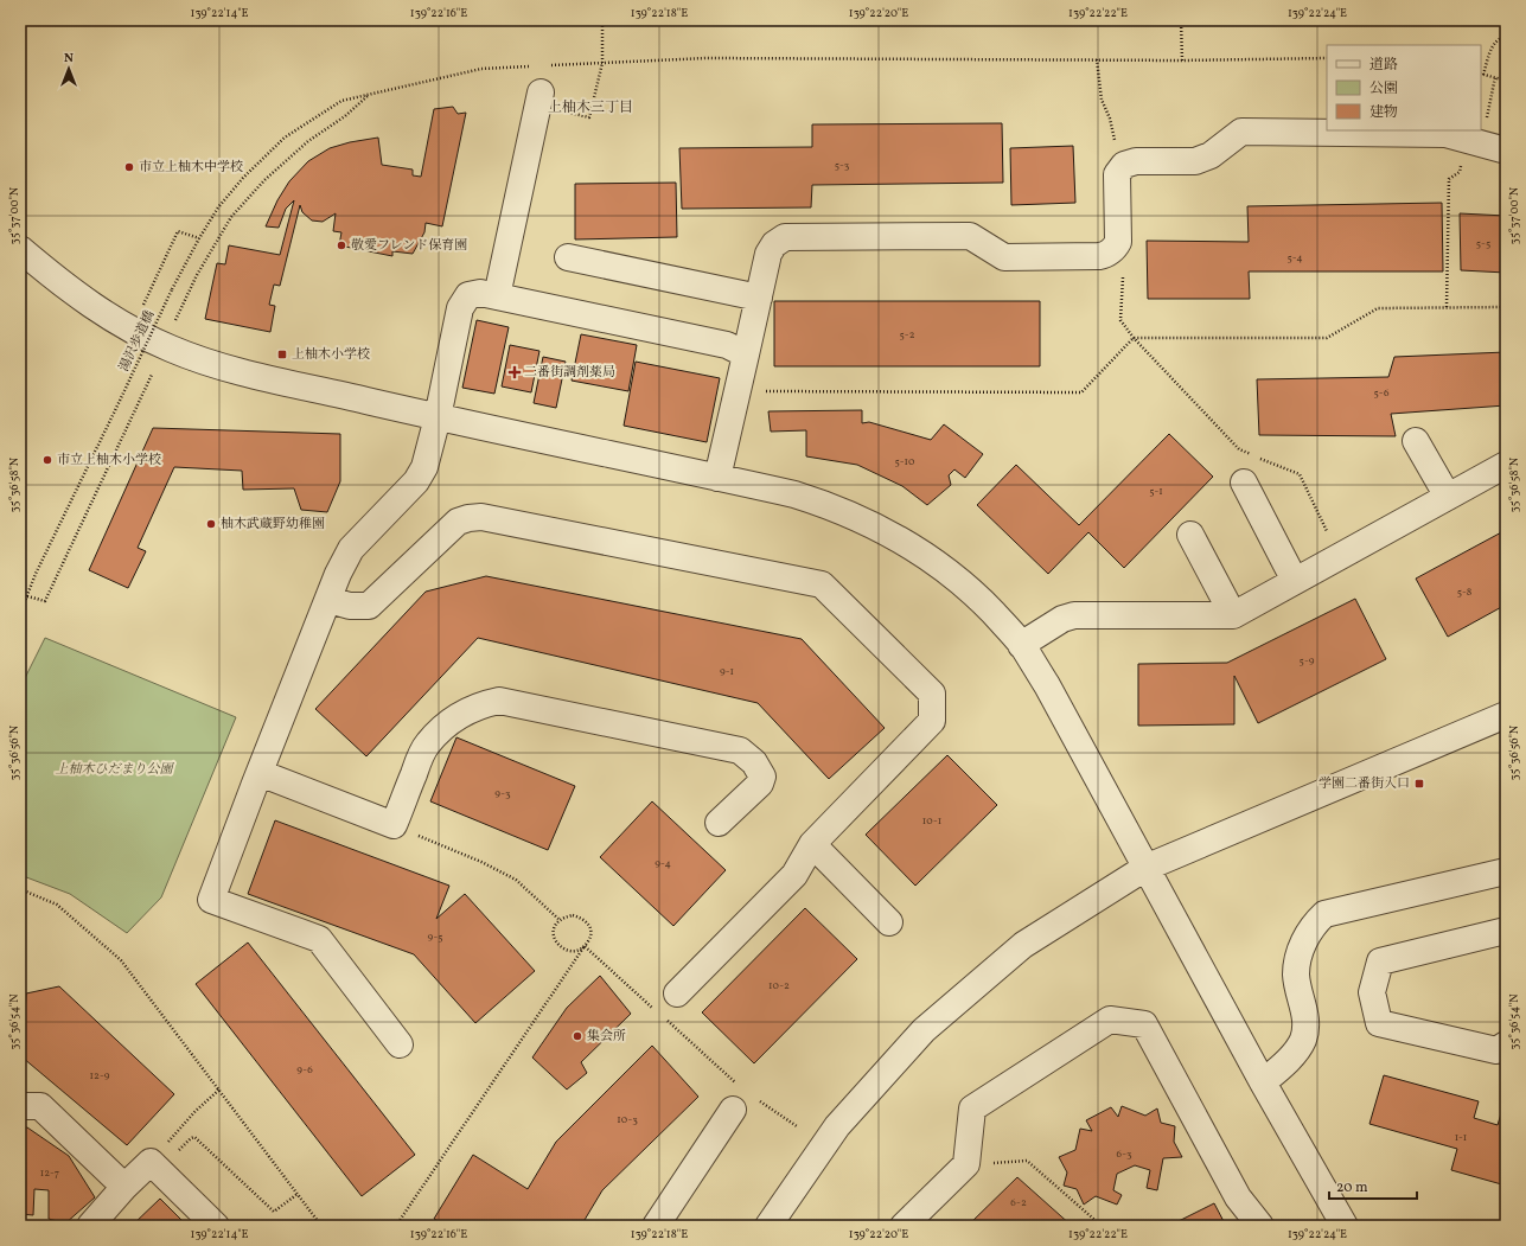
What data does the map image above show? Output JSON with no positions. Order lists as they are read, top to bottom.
{
  "streets": {
    "path": ["湯沢歩道橋"]
  },
  "districts": ["上柚木三丁目"],
  "parks": ["上柚木ひだまり公園"],
  "places": {
    "other": [
      "市立上柚木中学校",
      "敬愛フレンド保育園",
      "市立上柚木小学校",
      "柚木武蔵野幼稚園",
      "集会所"
    ],
    "transit": ["上柚木小学校", "学園二番街入口"],
    "health": ["二番街調剤薬局"]
  },
  "house_numbers": [
    "5-3",
    "5-5",
    "5-4",
    "5-2",
    "5-6",
    "5-10",
    "5-1",
    "5-8",
    "5-9",
    "9-1",
    "9-3",
    "10-1",
    "9-4",
    "9-5",
    "10-2",
    "9-6",
    "12-9",
    "10-3",
    "1-1",
    "6-3",
    "12-7",
    "6-2"
  ],
  "legend": ["道路", "公園", "建物"],
  "scale_bar": "20 m",
  "north": "top",
  "coordinates": [
    "139°22'14\"E",
    "139°22'16\"E",
    "139°22'18\"E",
    "139°22'20\"E",
    "139°22'22\"E",
    "139°22'24\"E",
    "35°37'00\"N",
    "35°36'58\"N",
    "35°36'56\"N",
    "35°36'54\"N"
  ]
}
